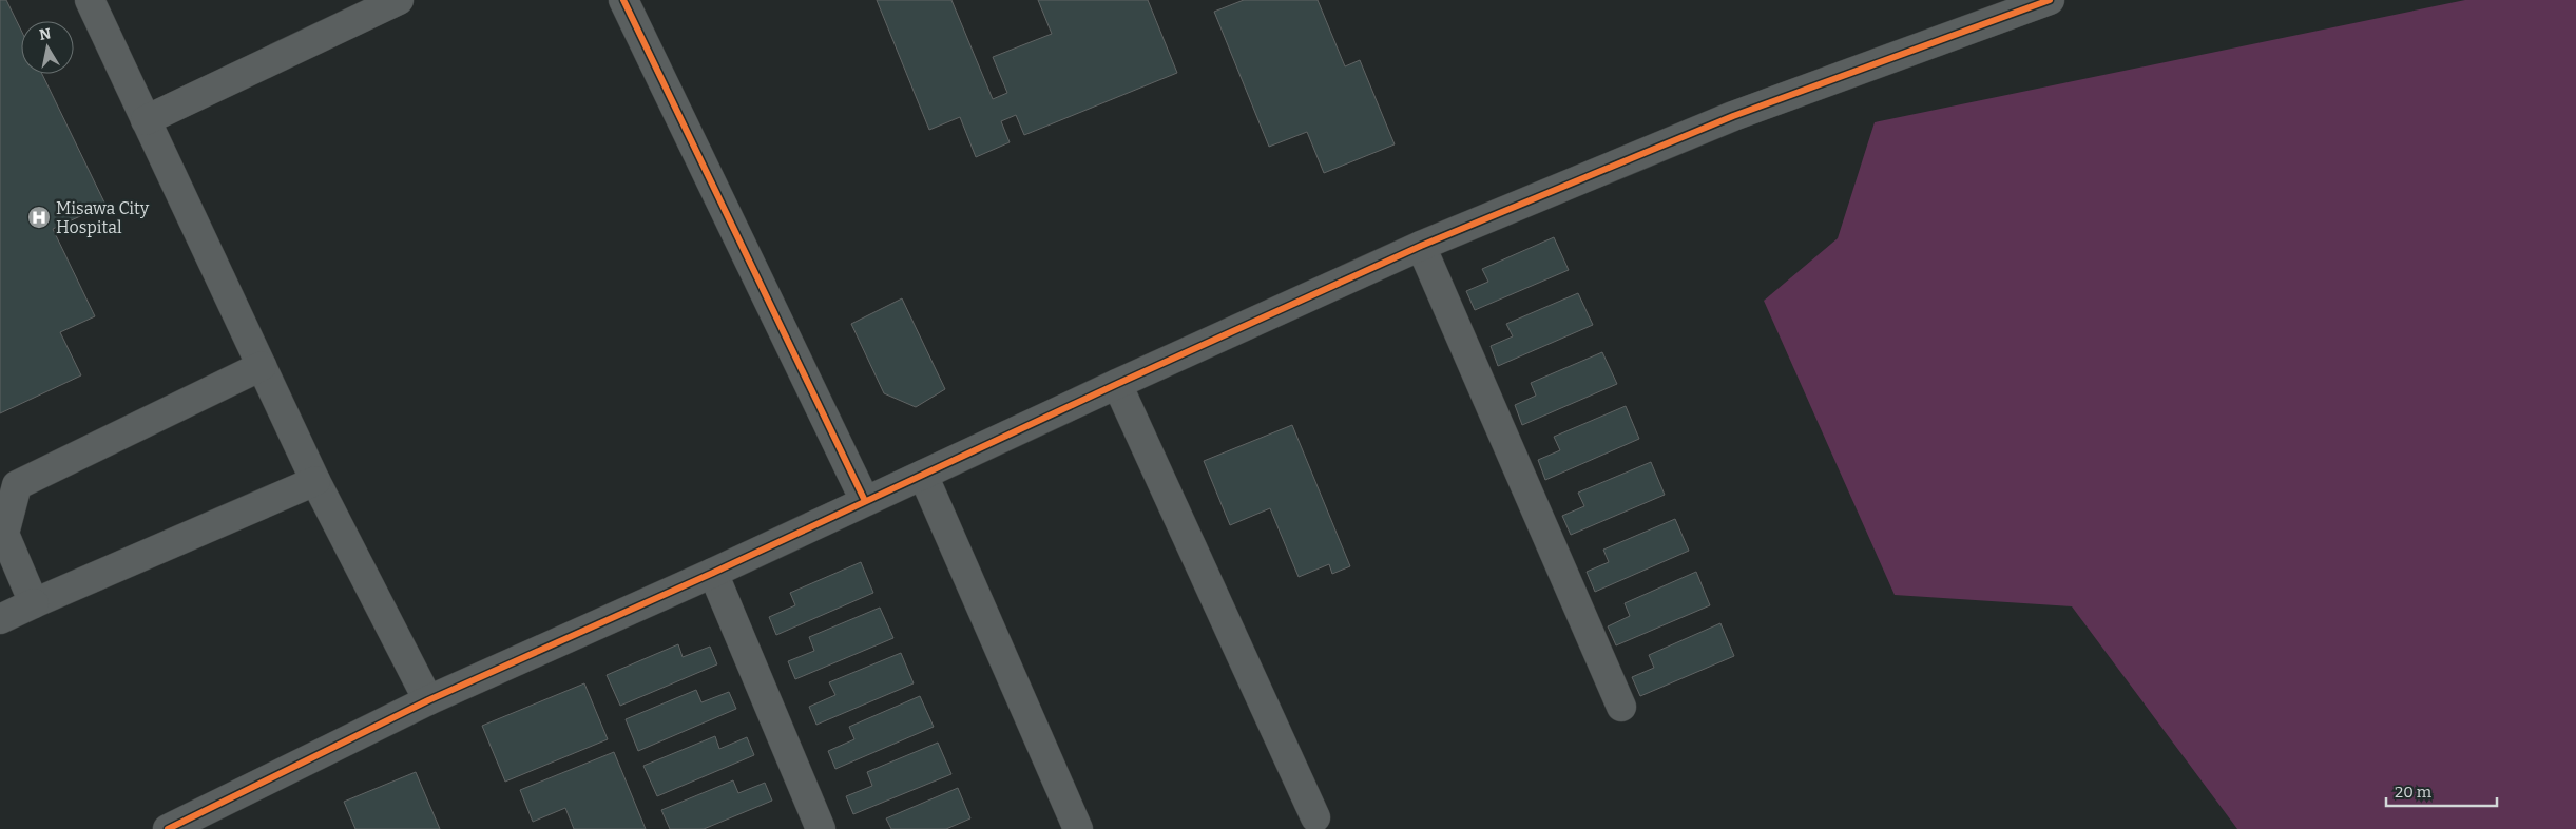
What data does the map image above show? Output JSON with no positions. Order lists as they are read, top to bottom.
{
  "places": {
    "hospital": ["Misawa City Hospital"]
  },
  "scale_bar": "20 m",
  "north": "top"
}
